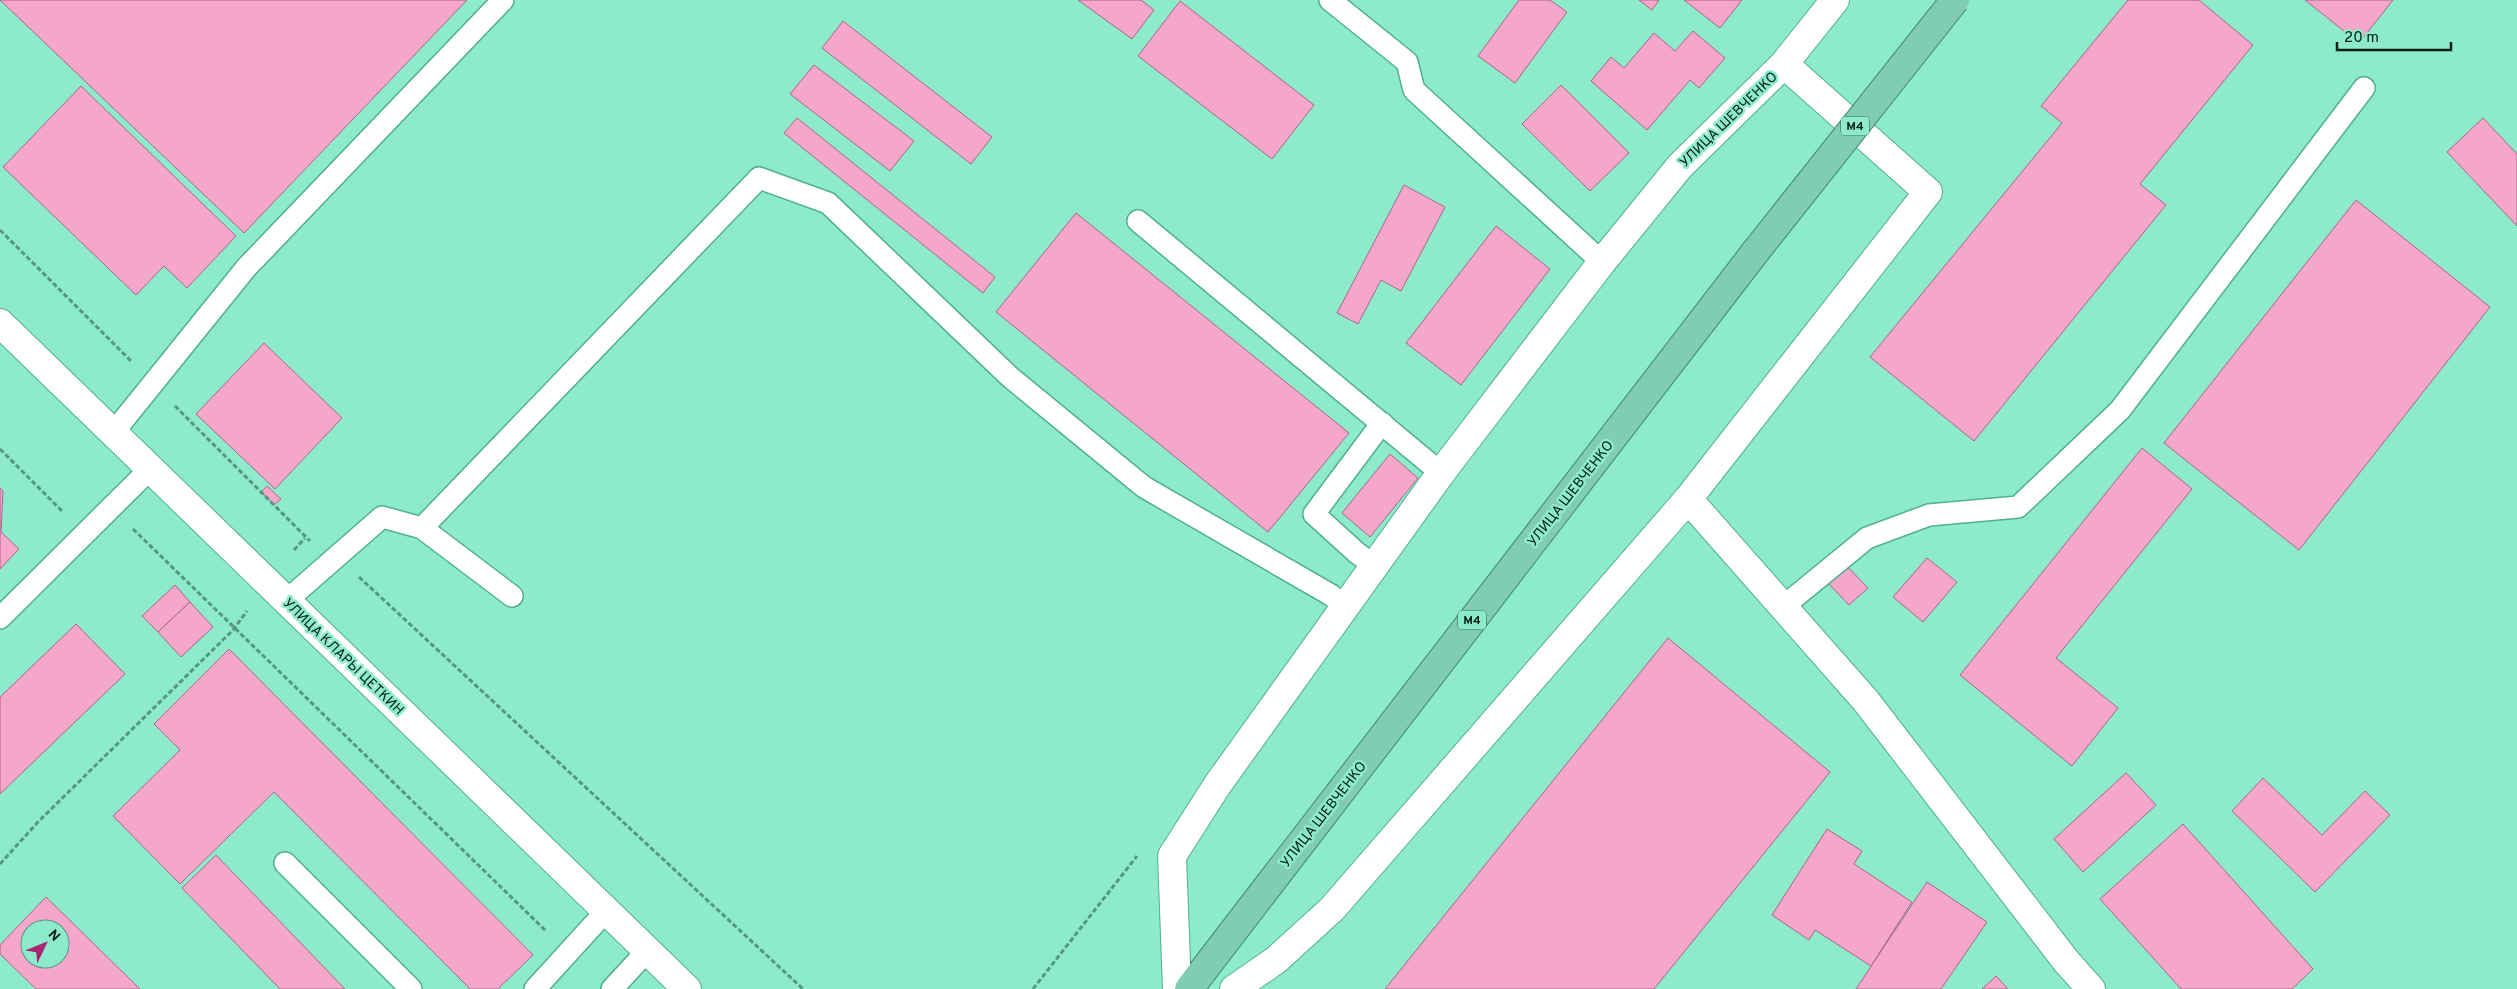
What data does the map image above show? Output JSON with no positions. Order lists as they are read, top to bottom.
{
  "streets": {
    "highway": ["УЛИЦА ШЕВЧЕНКО", "M4"],
    "street": ["УЛИЦА КЛАРЫ ЦЕТКИН"]
  },
  "scale_bar": "20 m",
  "north": "top right"
}
